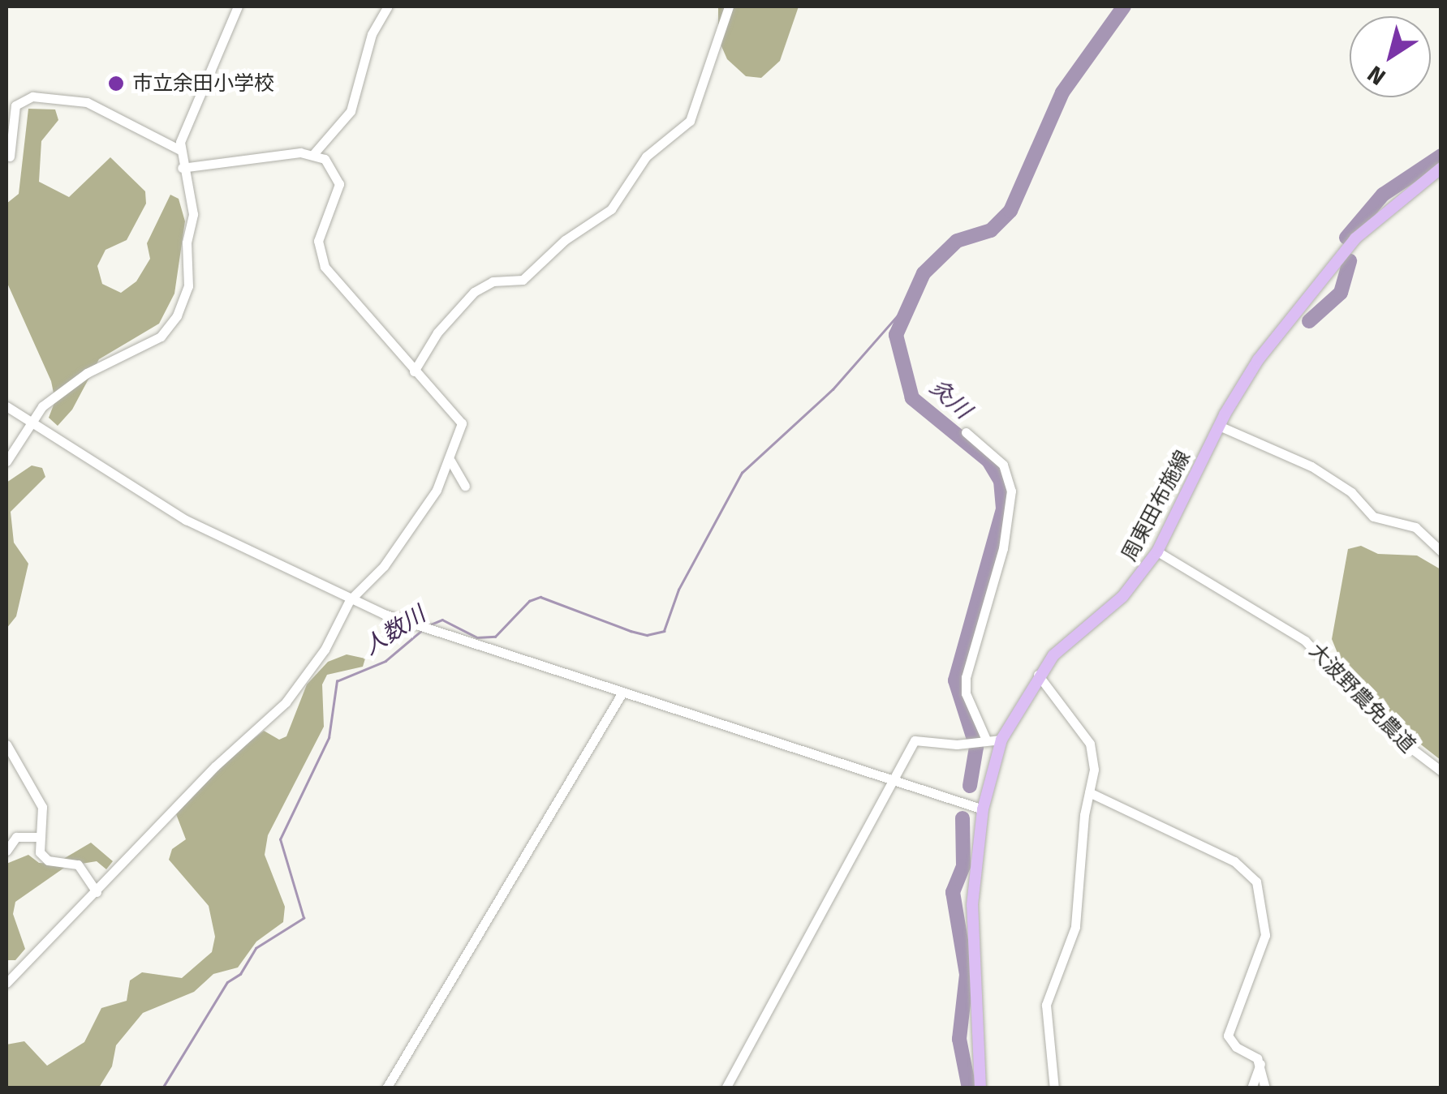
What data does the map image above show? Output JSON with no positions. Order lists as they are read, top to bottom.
{
  "streets": {
    "main road": ["周東田布施線"],
    "street": ["大波野農免農道"]
  },
  "crossings": [
    ["周東田布施線", "大波野農免農道"]
  ],
  "water": ["灸川", "人数川"],
  "places": ["市立余田小学校"],
  "north": "bottom left"
}
